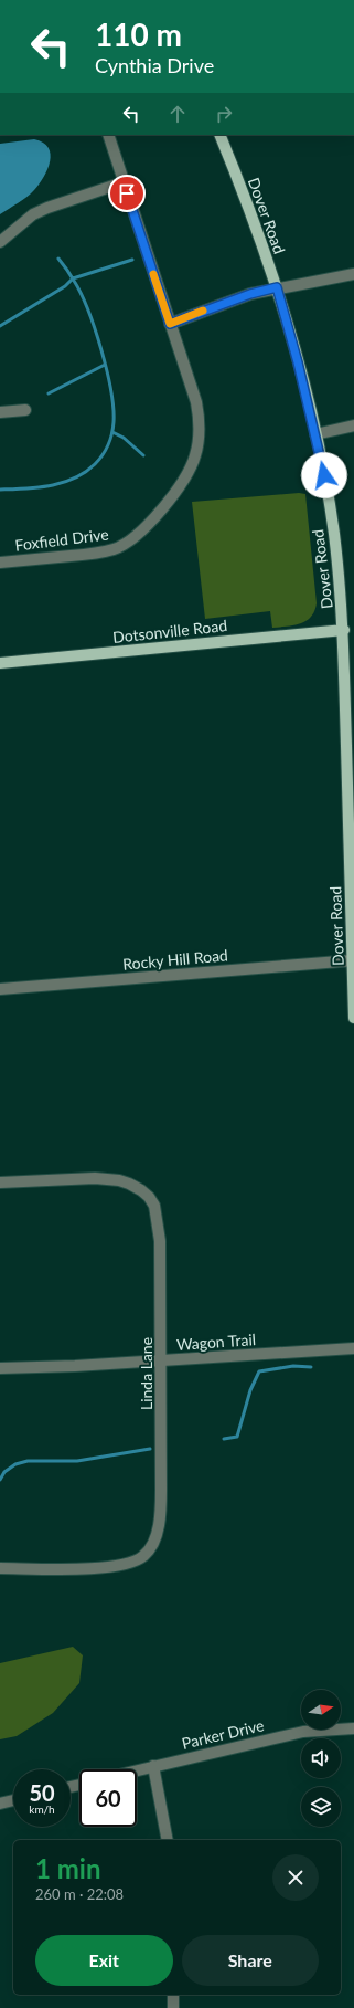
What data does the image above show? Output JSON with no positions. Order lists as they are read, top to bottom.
{
  "streets": {
    "main road": ["Dover Road", "Dotsonville Road"],
    "street": [
      "Foxfield Drive",
      "Rocky Hill Road",
      "Wagon Trail",
      "Linda Lane",
      "Parker Drive"
    ]
  },
  "crossings": [
    ["Dover Road", "Dotsonville Road"],
    ["Dover Road", "Rocky Hill Road"],
    ["Wagon Trail", "Linda Lane"]
  ],
  "north": "right",
  "page": {
    "turn": ["110 m", "Cynthia Drive"],
    "speed": "50 km/h",
    "limit": "60",
    "heading": ["1 min", "260 m · 22:08"],
    "buttons": ["Exit", "Share"]
  }
}
